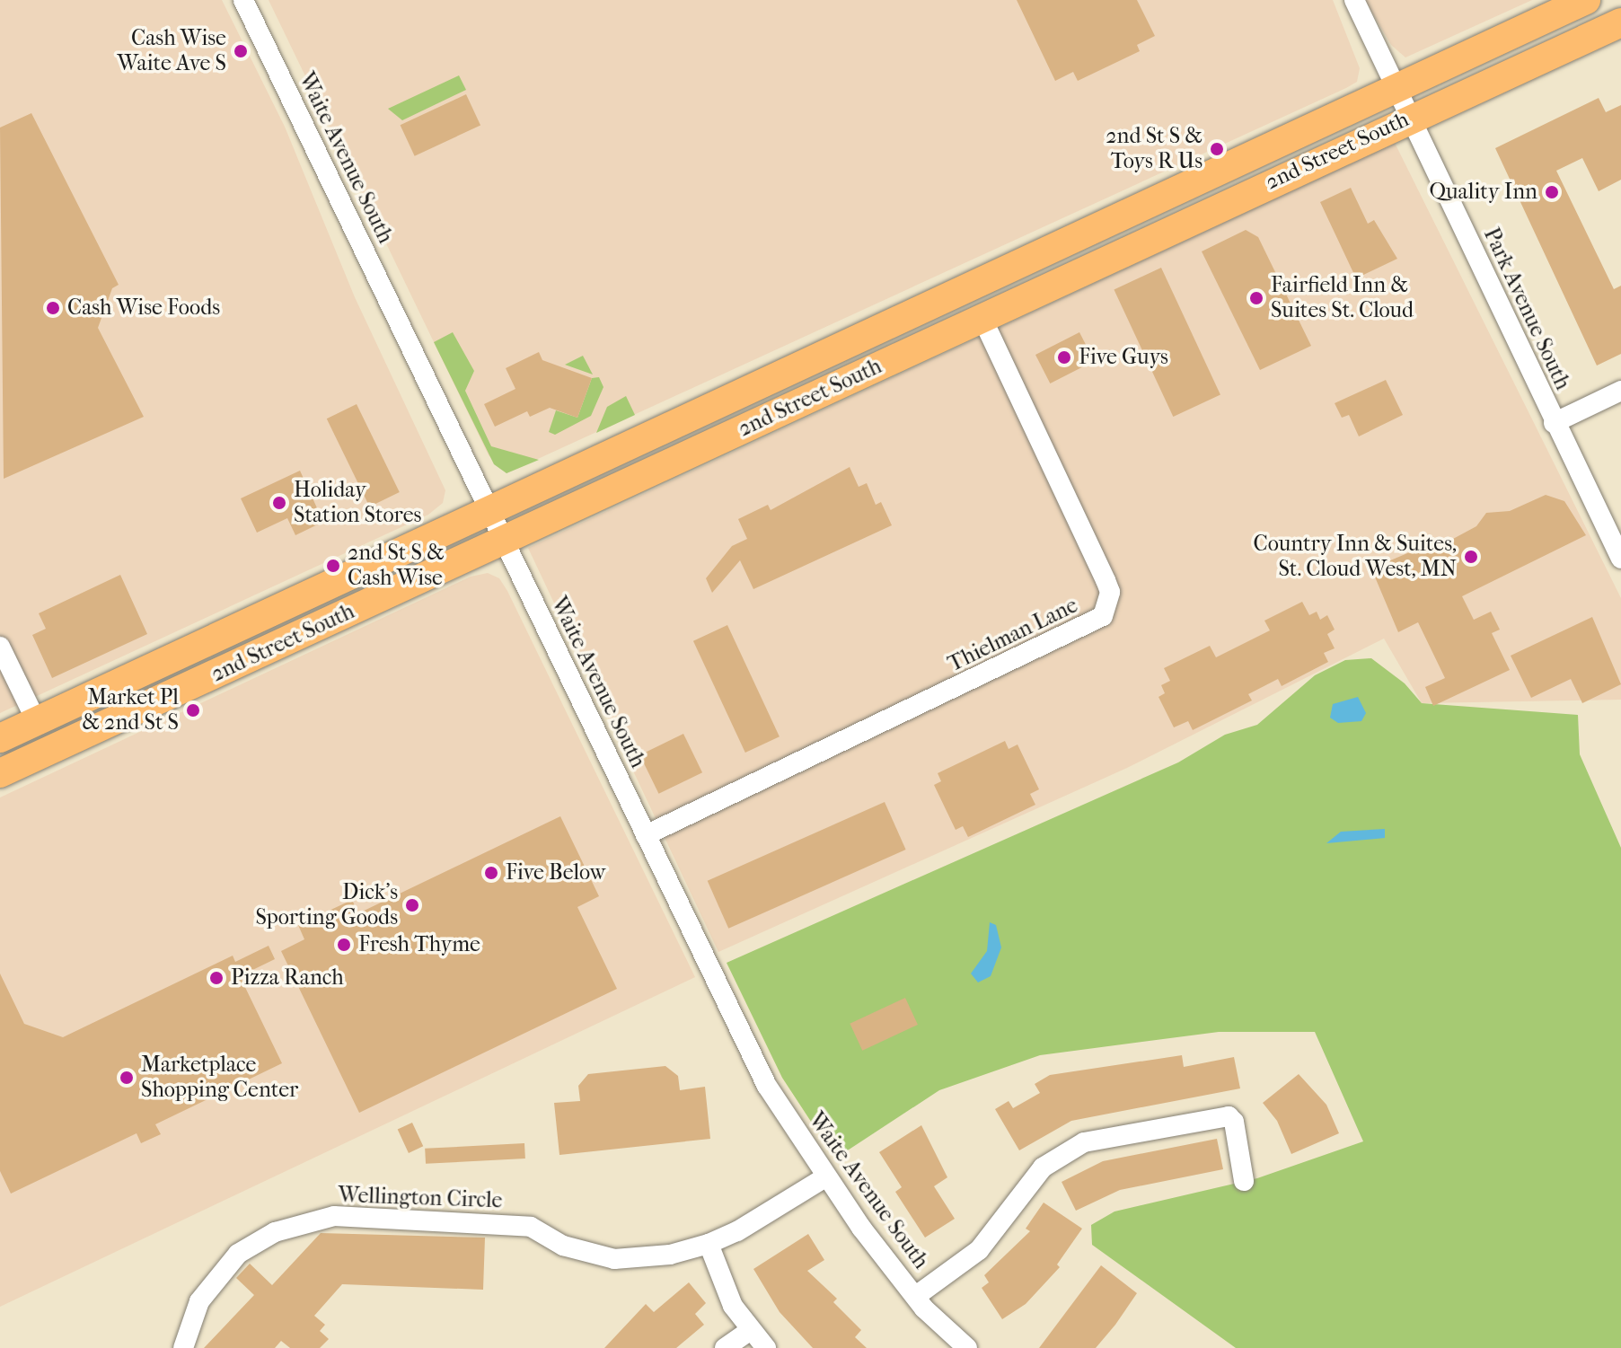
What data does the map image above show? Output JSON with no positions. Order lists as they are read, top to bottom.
{
  "streets": {
    "highway": ["2nd Street South"],
    "street": [
      "Waite Avenue South",
      "Park Avenue South",
      "Thielman Lane",
      "Wellington Circle"
    ]
  },
  "crossings": [
    ["2nd Street South", "Waite Avenue South"],
    ["2nd Street South", "Park Avenue South"],
    ["2nd Street South", "Thielman Lane"],
    ["Waite Avenue South", "Thielman Lane"],
    ["Waite Avenue South", "Wellington Circle"]
  ],
  "places": [
    "Cash Wise Waite Ave S",
    "2nd St S & Toys R Us",
    "Quality Inn",
    "Fairfield Inn & Suites St. Cloud",
    "Cash Wise Foods",
    "Five Guys",
    "Holiday Station Stores",
    "Country Inn & Suites, St. Cloud West, MN",
    "2nd St S & Cash Wise",
    "Market Pl & 2nd St S",
    "Five Below",
    "Dick's Sporting Goods",
    "Fresh Thyme",
    "Pizza Ranch",
    "Marketplace Shopping Center"
  ]
}
